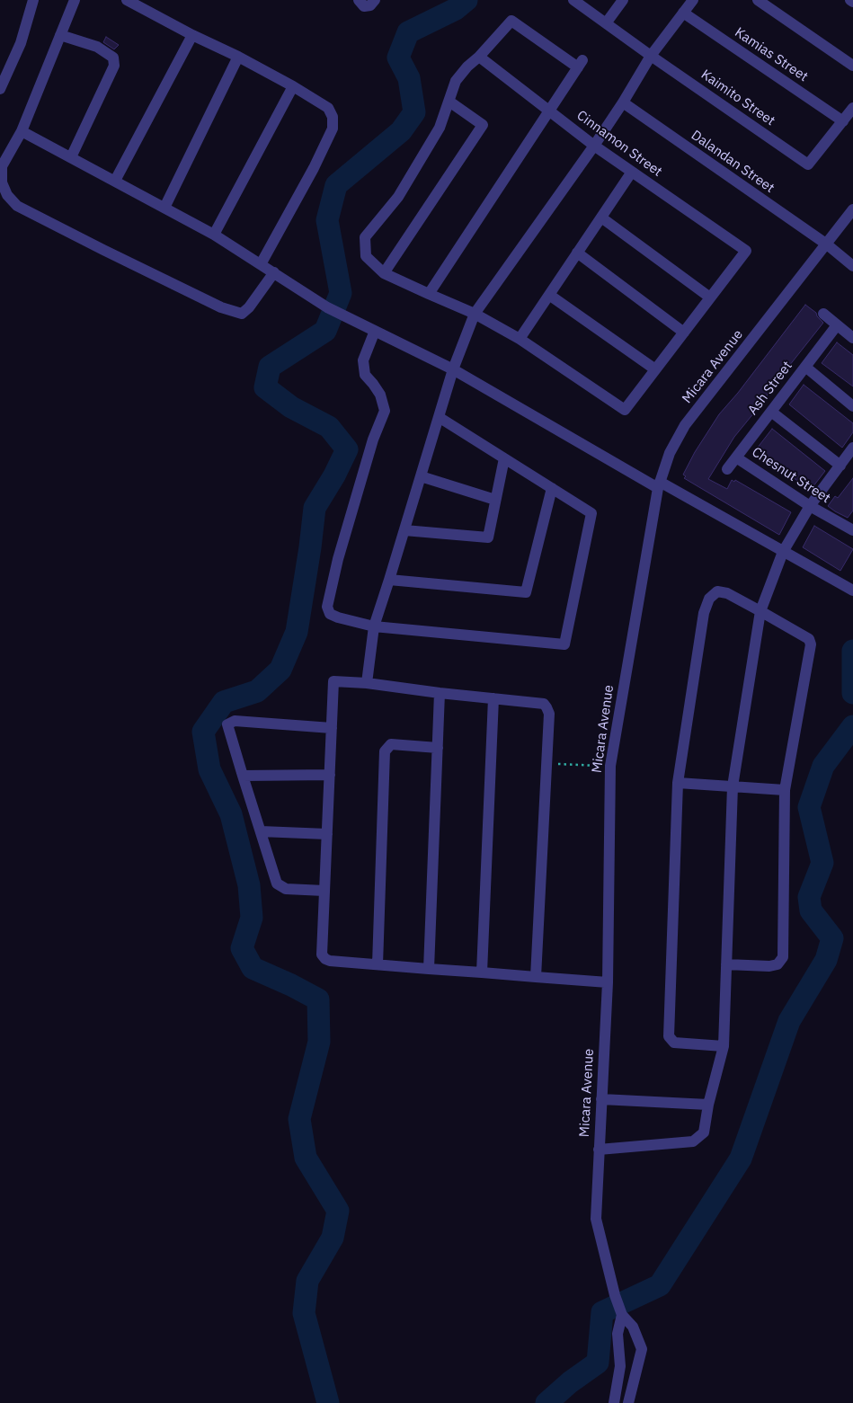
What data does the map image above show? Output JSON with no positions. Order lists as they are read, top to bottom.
{
  "streets": {
    "street": [
      "Kamias Street",
      "Kaimito Street",
      "Cinnamon Street",
      "Dalandan Street",
      "Micara Avenue",
      "Ash Street",
      "Chesnut Street"
    ]
  },
  "crossings": [
    ["Kamias Street", "Kaimito Street"],
    ["Dalandan Street", "Micara Avenue"],
    ["Ash Street", "Chesnut Street"]
  ]
}
